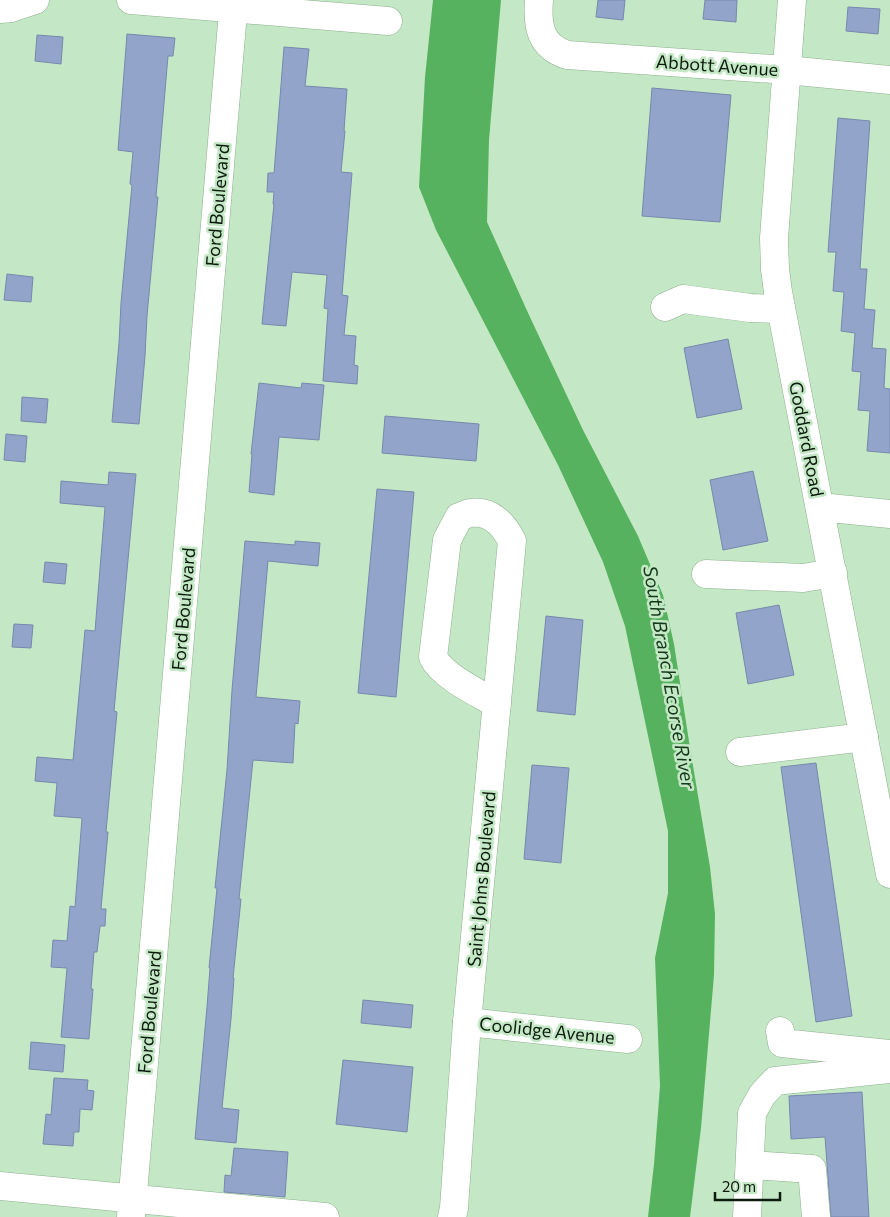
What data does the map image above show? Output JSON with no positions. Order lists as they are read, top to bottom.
{
  "streets": {
    "street": [
      "Abbott Avenue",
      "Ford Boulevard",
      "Goddard Road",
      "Saint Johns Boulevard",
      "Coolidge Avenue"
    ]
  },
  "crossings": [
    ["Abbott Avenue", "Goddard Road"],
    ["Saint Johns Boulevard", "Coolidge Avenue"]
  ],
  "water": ["South Branch Ecorse River"],
  "scale_bar": "20 m"
}
